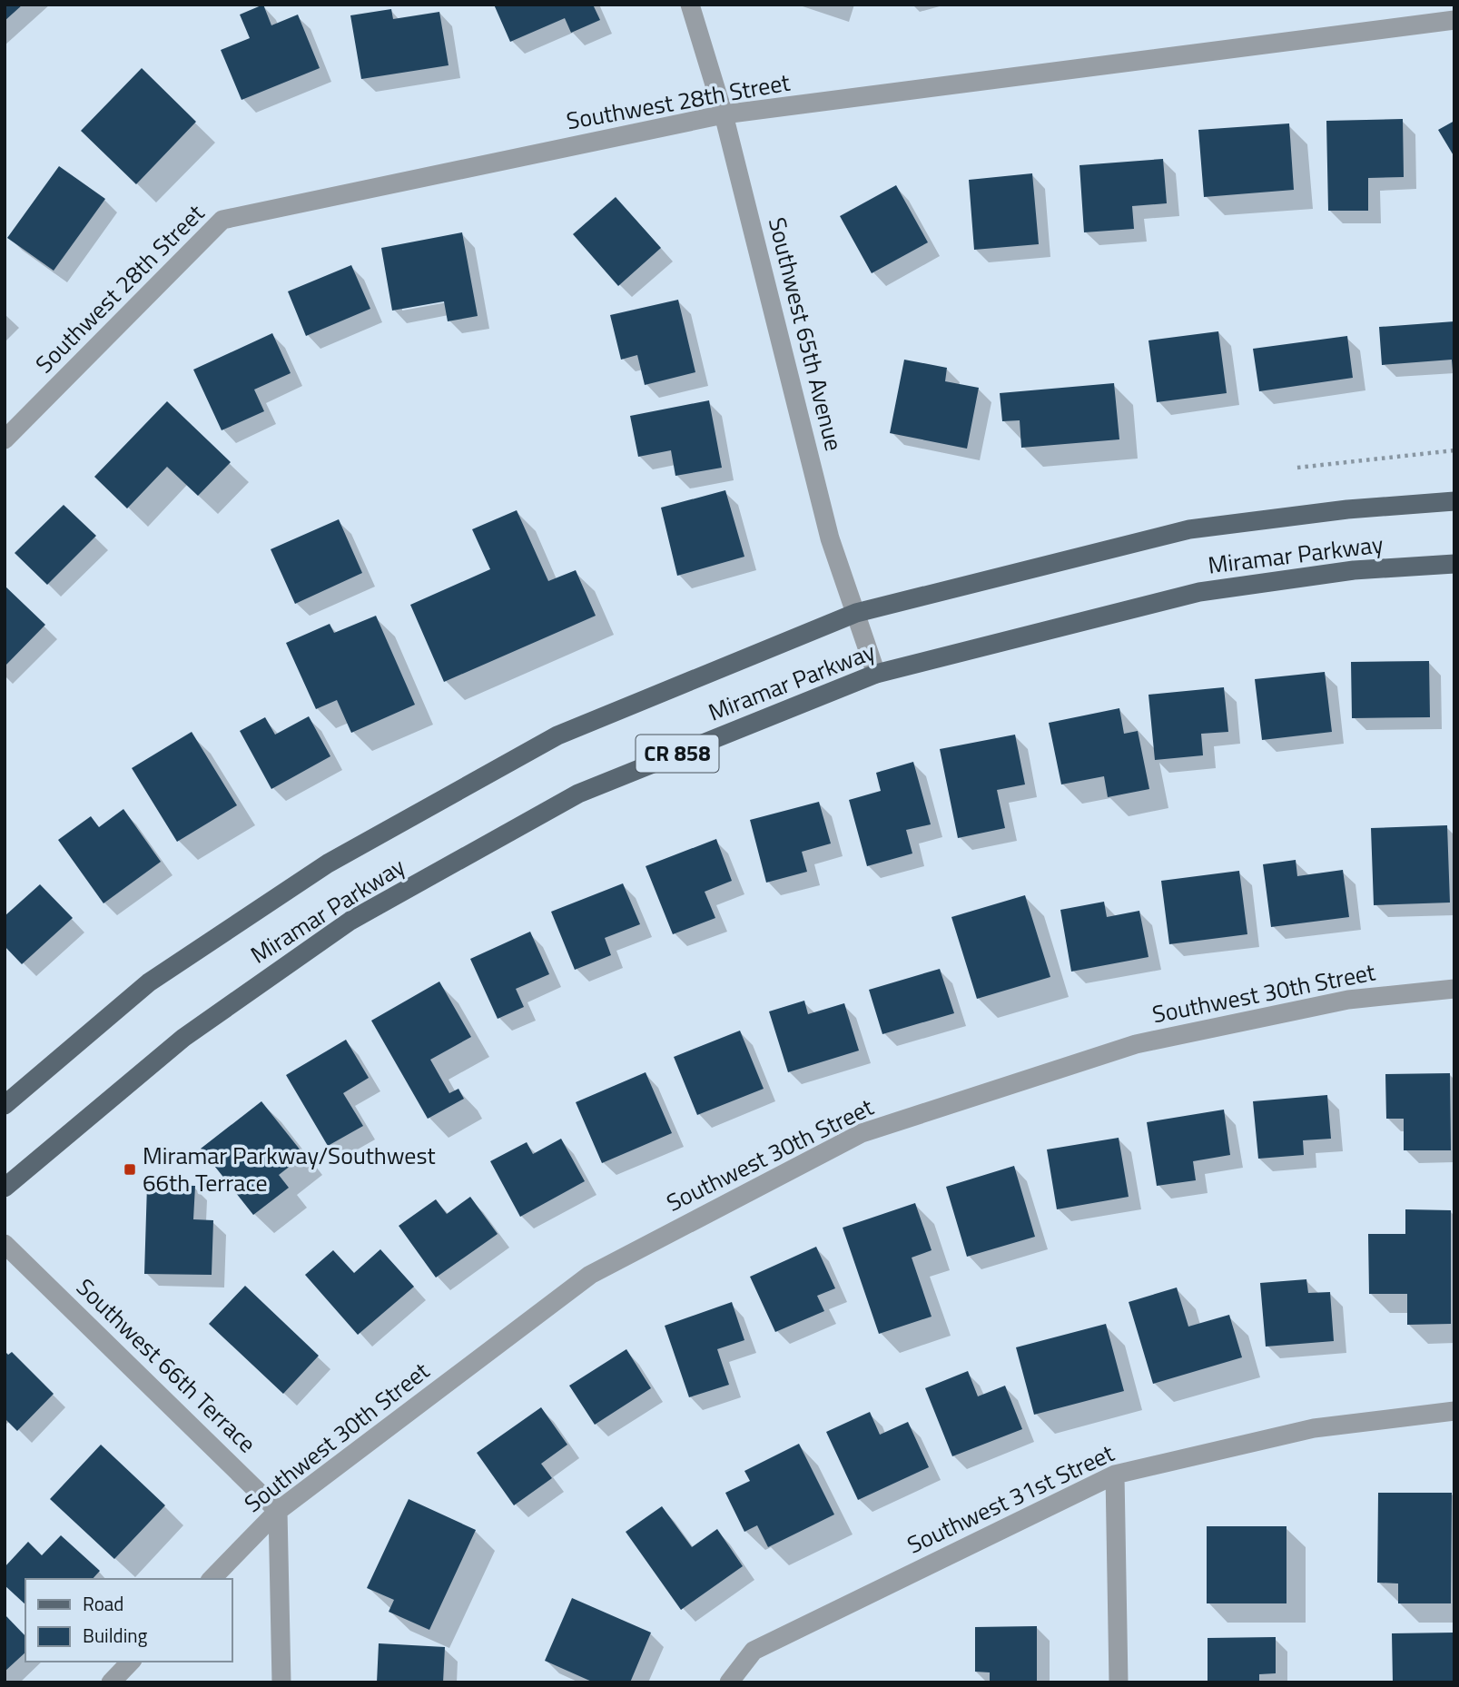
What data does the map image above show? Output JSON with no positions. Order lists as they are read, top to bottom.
{
  "streets": {
    "main road": ["Miramar Parkway", "CR 858"],
    "street": [
      "Southwest 28th Street",
      "Southwest 65th Avenue",
      "Southwest 30th Street",
      "Southwest 66th Terrace",
      "Southwest 31st Street"
    ]
  },
  "crossings": [
    ["Southwest 28th Street", "Southwest 65th Avenue"],
    ["Southwest 65th Avenue", "Miramar Parkway"],
    ["Southwest 30th Street", "Southwest 66th Terrace"]
  ],
  "places": {
    "transit": ["Miramar Parkway/Southwest 66th Terrace"]
  },
  "legend": ["Road", "Building"]
}
